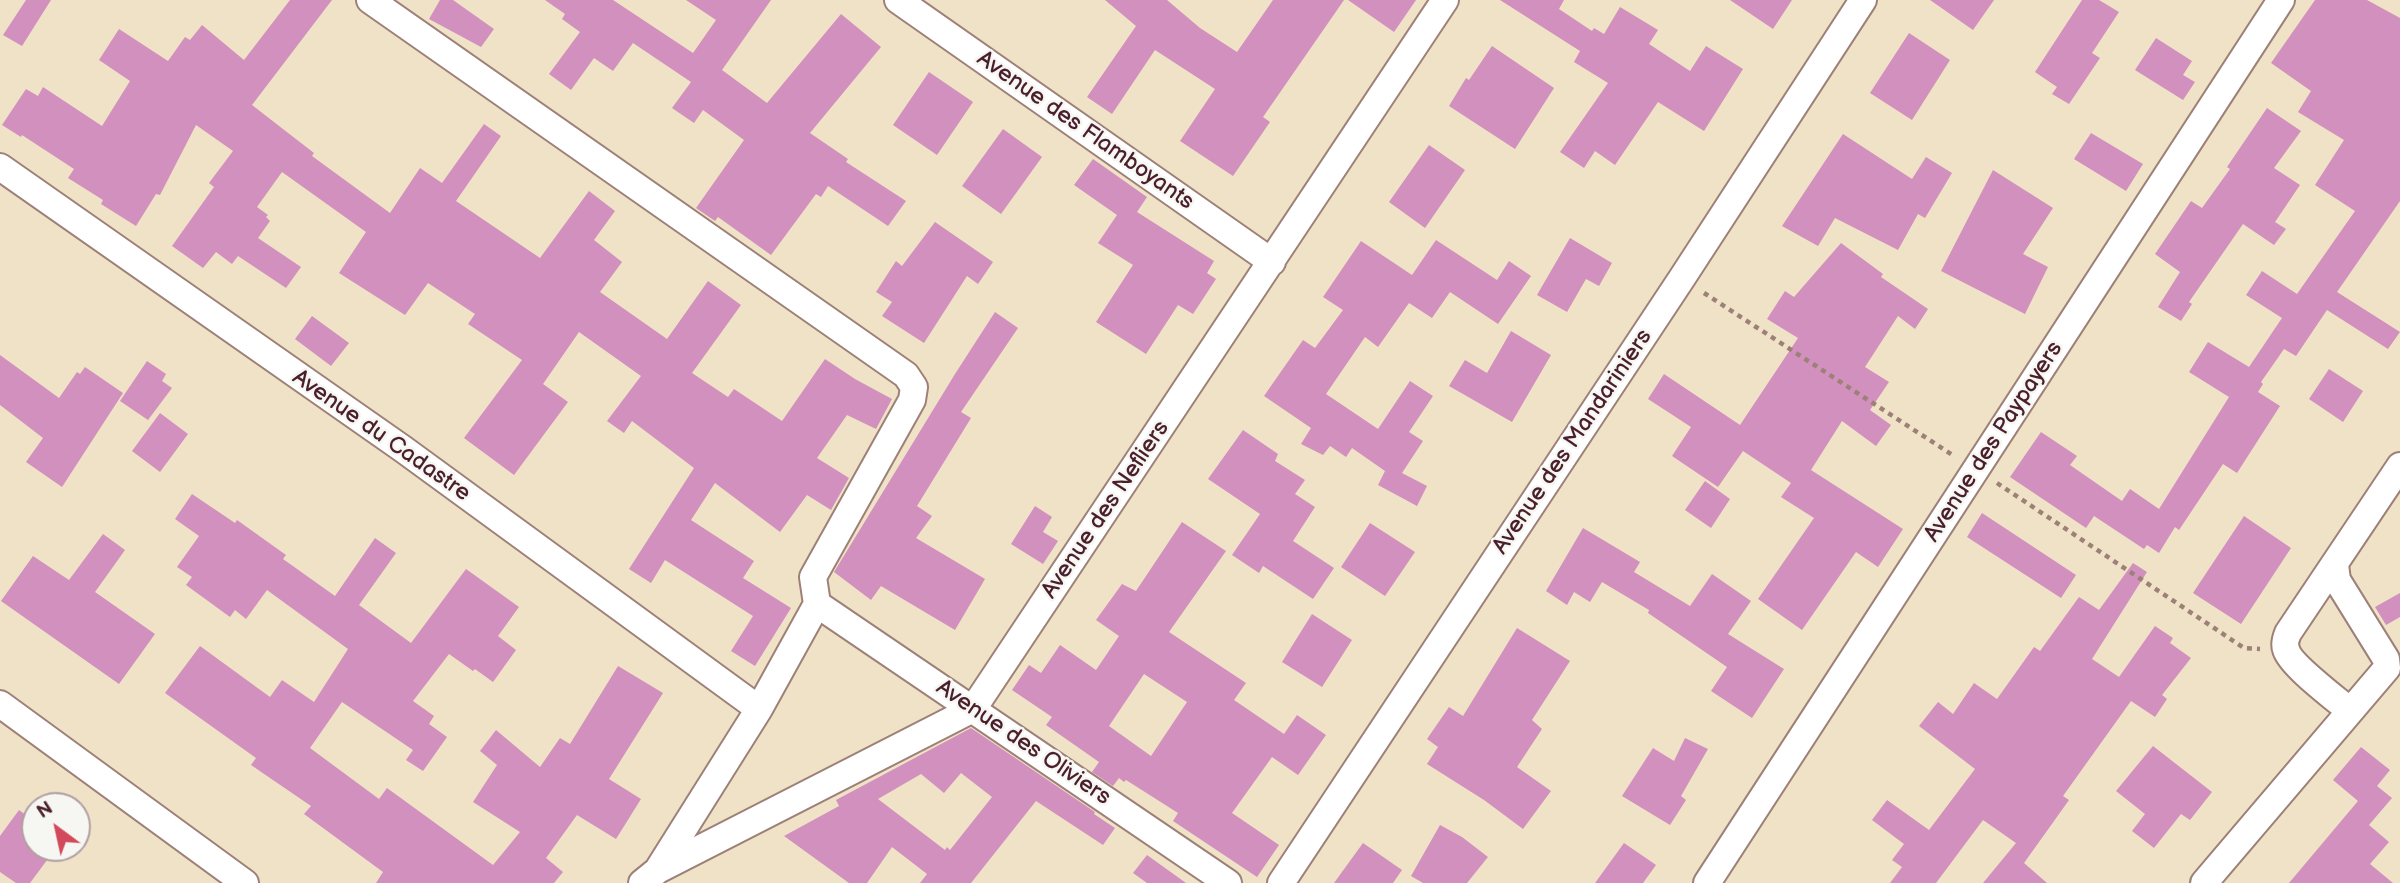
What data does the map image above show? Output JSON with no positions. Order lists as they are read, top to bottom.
{
  "streets": {
    "street": [
      "Avenue des Flamboyants",
      "Avenue du Cadastre",
      "Avenue des Mandariniers",
      "Avenue des Paypayers",
      "Avenue des Nefliers",
      "Avenue des Oliviers"
    ]
  },
  "crossings": [
    ["Avenue des Flamboyants", "Avenue des Nefliers"],
    ["Avenue des Nefliers", "Avenue des Oliviers"]
  ],
  "north": "top left"
}
